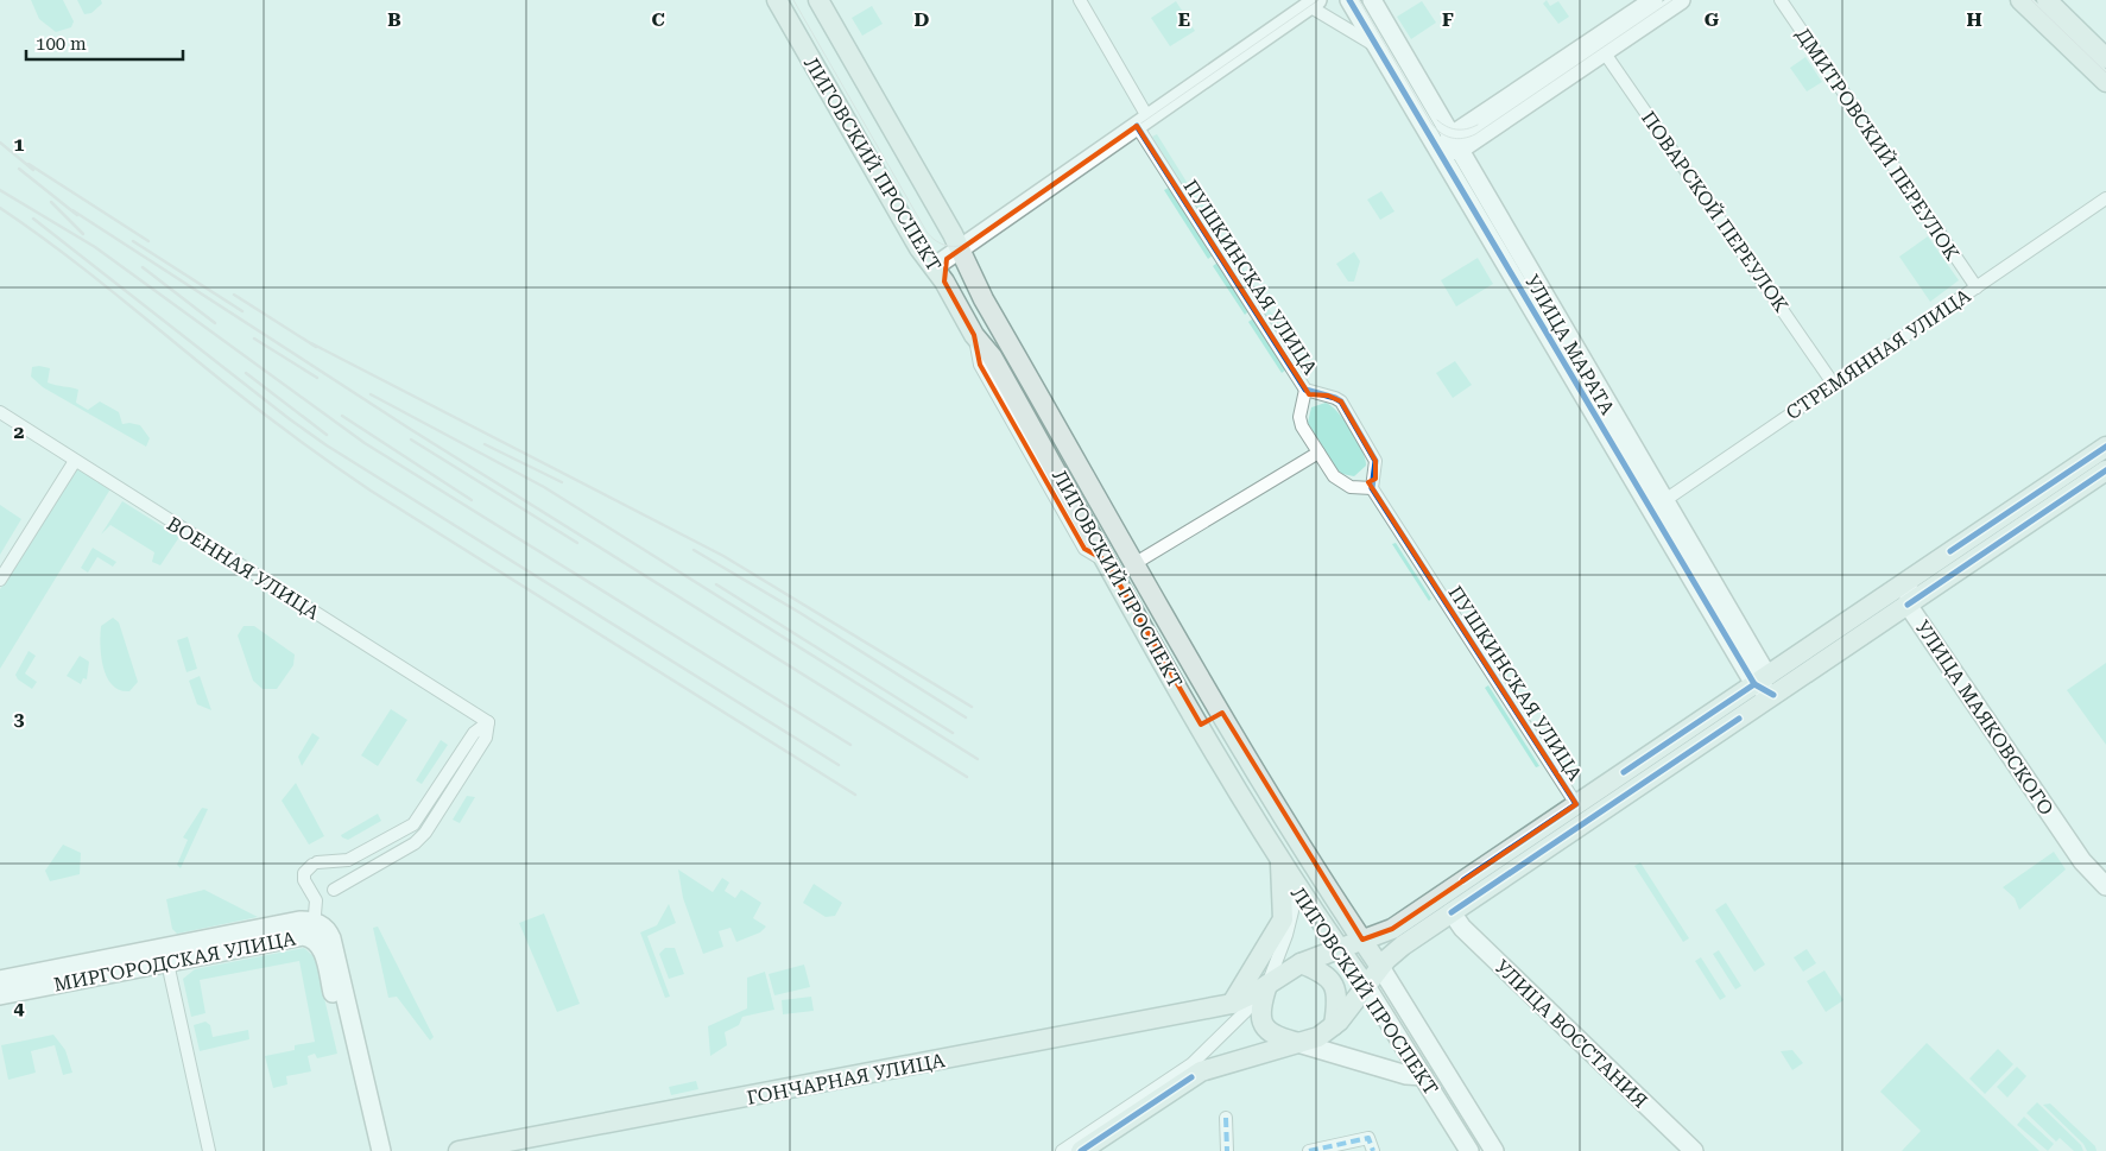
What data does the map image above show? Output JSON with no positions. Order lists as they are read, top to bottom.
{
  "streets": {
    "main road": ["ЛИГОВСКИЙ ПРОСПЕКТ", "ГОНЧАРНАЯ УЛИЦА"],
    "street": [
      "ДМИТРОВСКИЙ ПЕРЕУЛОК",
      "ПОВАРСКОЙ ПЕРЕУЛОК",
      "ПУШКИНСКАЯ УЛИЦА",
      "УЛИЦА МАРАТА",
      "СТРЕМЯННАЯ УЛИЦА",
      "ВОЕННАЯ УЛИЦА",
      "УЛИЦА МАЯКОВСКОГО",
      "МИРГОРОДСКАЯ УЛИЦА",
      "УЛИЦА ВОССТАНИЯ"
    ]
  },
  "crossings": [
    ["ДМИТРОВСКИЙ ПЕРЕУЛОК", "СТРЕМЯННАЯ УЛИЦА"],
    ["ПОВАРСКОЙ ПЕРЕУЛОК", "СТРЕМЯННАЯ УЛИЦА"],
    ["УЛИЦА МАРАТА", "СТРЕМЯННАЯ УЛИЦА"]
  ],
  "scale_bar": "100 m",
  "grid": {
    "columns": [
      "B",
      "C",
      "D",
      "E",
      "F",
      "G",
      "H"
    ],
    "rows": [
      "1",
      "2",
      "3",
      "4"
    ]
  }
}
